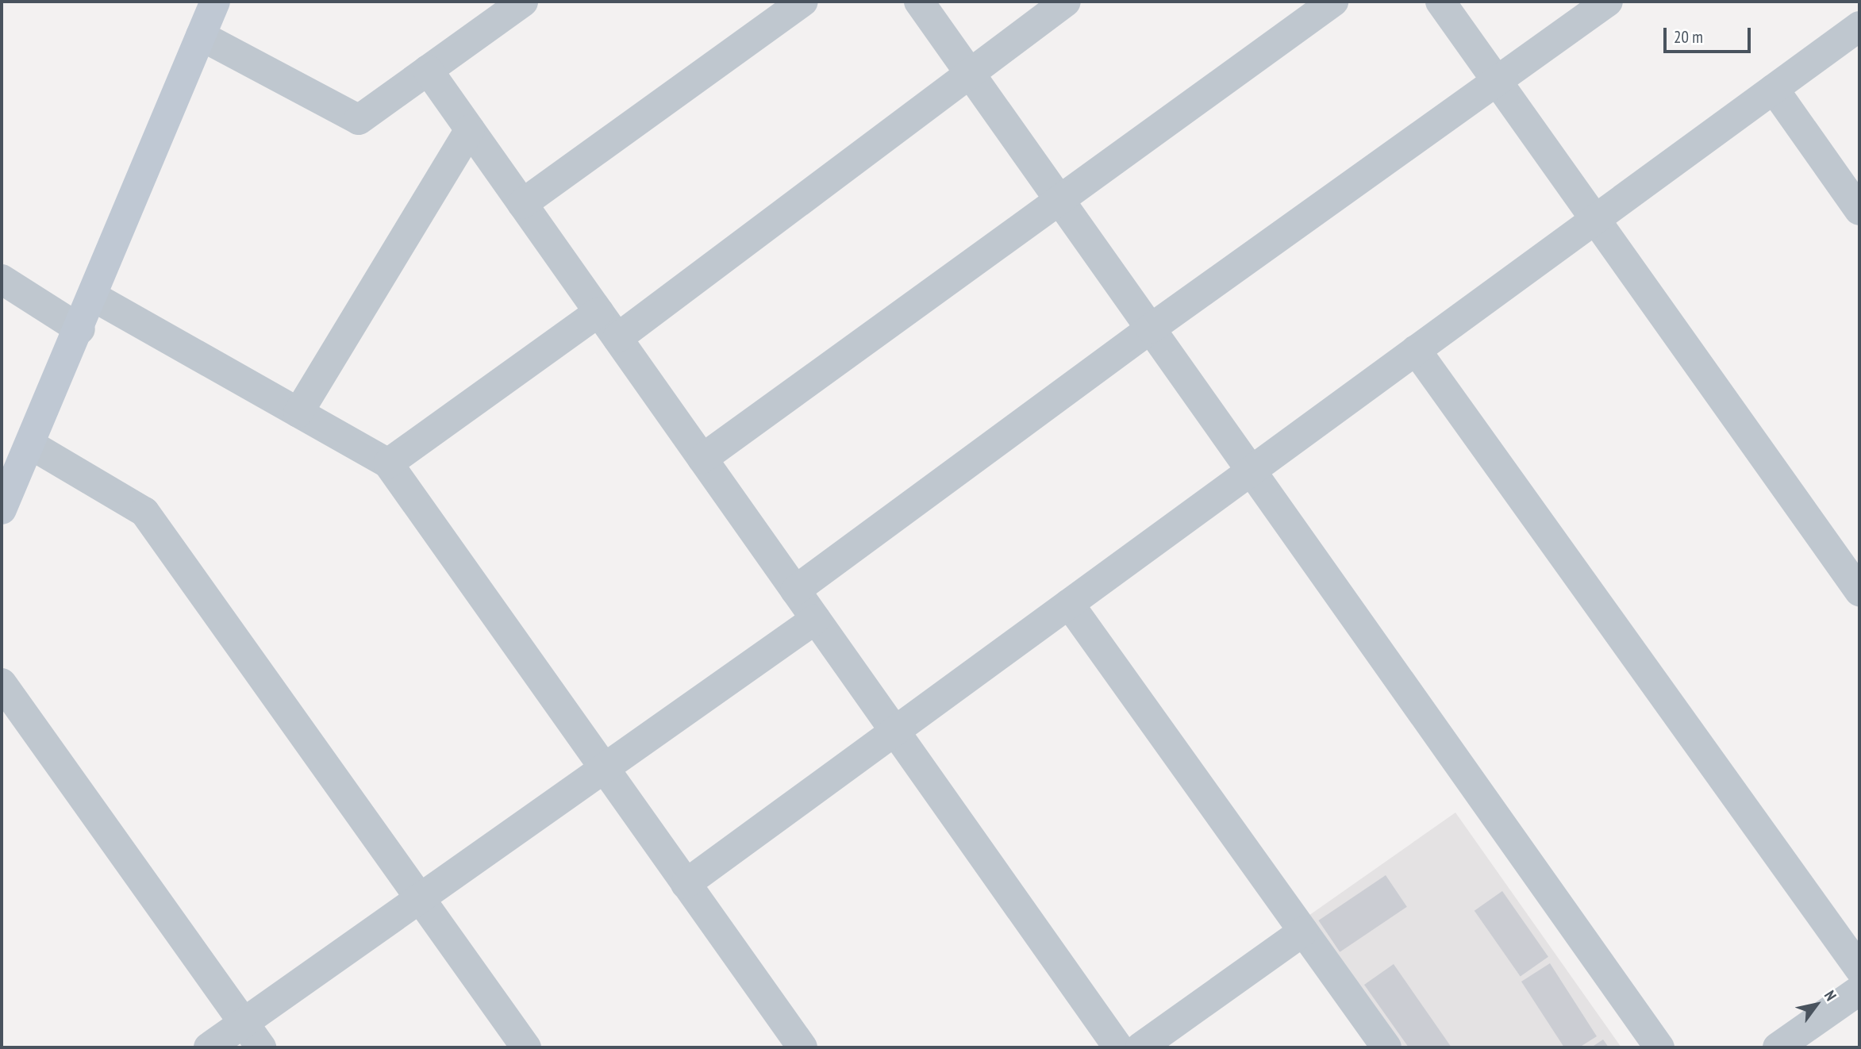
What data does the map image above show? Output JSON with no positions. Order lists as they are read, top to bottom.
{
  "scale_bar": "20 m",
  "north": "top right"
}
